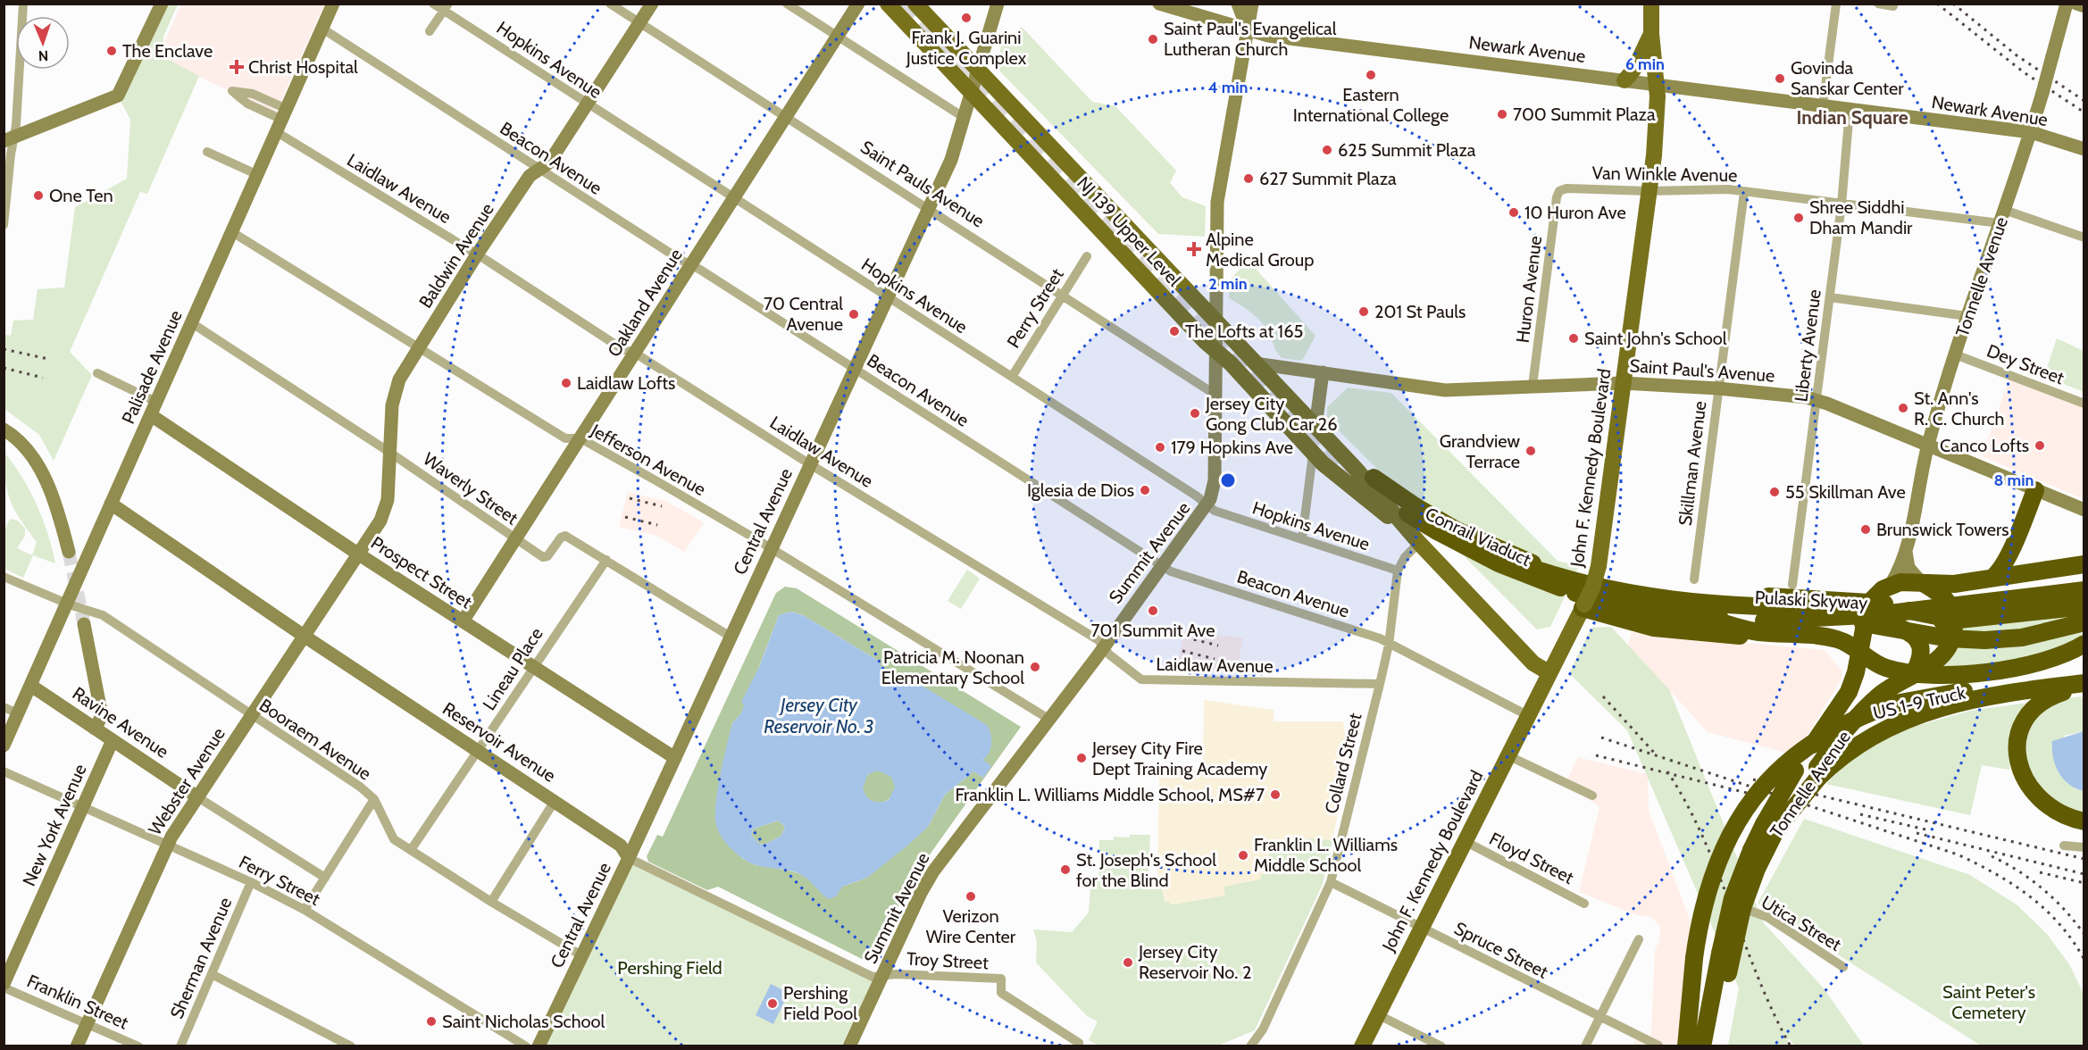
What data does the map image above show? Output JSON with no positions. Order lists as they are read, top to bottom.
{
  "streets": {
    "highway": [
      "Tonnelle Avenue",
      "Conrail Viaduct",
      "Pulaski Skyway",
      "US 1-9 Truck"
    ],
    "main road": ["NJ 139 Upper Level", "John F. Kennedy Boulevard"],
    "street": [
      "Newark Avenue",
      "Hopkins Avenue",
      "Beacon Avenue",
      "Van Winkle Avenue",
      "Saint Pauls Avenue",
      "Laidlaw Avenue",
      "Baldwin Avenue",
      "Huron Avenue",
      "Oakland Avenue",
      "Perry Street",
      "Liberty Avenue",
      "Dey Street",
      "Palisade Avenue",
      "Saint Paul's Avenue",
      "Jefferson Avenue",
      "Skillman Avenue",
      "Waverly Street",
      "Central Avenue",
      "Summit Avenue",
      "Prospect Street",
      "Lineau Place",
      "Ravine Avenue",
      "Booraem Avenue",
      "Reservoir Avenue",
      "Collard Street",
      "Webster Avenue",
      "New York Avenue",
      "Floyd Street",
      "Ferry Street",
      "Utica Street",
      "Spruce Street",
      "Sherman Avenue",
      "Troy Street",
      "Franklin Street"
    ]
  },
  "crossings": [
    ["Newark Avenue", "Tonnelle Avenue"],
    ["Newark Avenue", "Liberty Avenue"],
    ["Newark Avenue", "John F. Kennedy Boulevard"],
    ["Newark Avenue", "Summit Avenue"],
    ["Hopkins Avenue", "Baldwin Avenue"],
    ["Hopkins Avenue", "Oakland Avenue"],
    ["Hopkins Avenue", "Perry Street"],
    ["Hopkins Avenue", "Central Avenue"],
    ["Hopkins Avenue", "Summit Avenue"],
    ["Hopkins Avenue", "Collard Street"],
    ["Beacon Avenue", "Baldwin Avenue"],
    ["Beacon Avenue", "Oakland Avenue"],
    ["Beacon Avenue", "Palisade Avenue"],
    ["Beacon Avenue", "John F. Kennedy Boulevard"],
    ["Beacon Avenue", "Central Avenue"],
    ["Beacon Avenue", "Summit Avenue"],
    ["Beacon Avenue", "Collard Street"],
    ["Van Winkle Avenue", "Tonnelle Avenue"],
    ["Van Winkle Avenue", "Huron Avenue"],
    ["Van Winkle Avenue", "Liberty Avenue"],
    ["Van Winkle Avenue", "Skillman Avenue"],
    ["Van Winkle Avenue", "John F. Kennedy Boulevard"],
    ["Saint Pauls Avenue", "Baldwin Avenue"],
    ["Saint Pauls Avenue", "Oakland Avenue"],
    ["Saint Pauls Avenue", "Perry Street"],
    ["Saint Pauls Avenue", "Central Avenue"],
    ["Saint Pauls Avenue", "Summit Avenue"],
    ["Laidlaw Avenue", "Baldwin Avenue"],
    ["Laidlaw Avenue", "Oakland Avenue"],
    ["Laidlaw Avenue", "Palisade Avenue"],
    ["Laidlaw Avenue", "Central Avenue"],
    ["Laidlaw Avenue", "Summit Avenue"],
    ["Laidlaw Avenue", "Collard Street"],
    ["NJ 139 Upper Level", "Saint Paul's Avenue"],
    ["NJ 139 Upper Level", "John F. Kennedy Boulevard"],
    ["NJ 139 Upper Level", "Central Avenue"],
    ["NJ 139 Upper Level", "Summit Avenue"],
    ["NJ 139 Upper Level", "Collard Street"],
    ["Baldwin Avenue", "Jefferson Avenue"],
    ["Baldwin Avenue", "Waverly Street"],
    ["Baldwin Avenue", "Prospect Street"],
    ["Baldwin Avenue", "Webster Avenue"],
    ["Tonnelle Avenue", "Dey Street"],
    ["Tonnelle Avenue", "Saint Paul's Avenue"],
    ["Tonnelle Avenue", "Utica Street"],
    ["Huron Avenue", "Saint Paul's Avenue"],
    ["Oakland Avenue", "Jefferson Avenue"],
    ["Oakland Avenue", "Waverly Street"],
    ["Oakland Avenue", "Prospect Street"],
    ["Liberty Avenue", "Saint Paul's Avenue"],
    ["Palisade Avenue", "Jefferson Avenue"],
    ["Palisade Avenue", "Waverly Street"],
    ["Palisade Avenue", "Prospect Street"],
    ["Palisade Avenue", "Ravine Avenue"],
    ["Palisade Avenue", "Booraem Avenue"],
    ["Palisade Avenue", "Reservoir Avenue"],
    ["Saint Paul's Avenue", "Skillman Avenue"],
    ["Saint Paul's Avenue", "John F. Kennedy Boulevard"],
    ["Jefferson Avenue", "Central Avenue"],
    ["Jefferson Avenue", "Summit Avenue"],
    ["John F. Kennedy Boulevard", "Floyd Street"],
    ["John F. Kennedy Boulevard", "Spruce Street"],
    ["Waverly Street", "Central Avenue"],
    ["Waverly Street", "Lineau Place"],
    ["Central Avenue", "Prospect Street"],
    ["Central Avenue", "Booraem Avenue"],
    ["Central Avenue", "Reservoir Avenue"],
    ["Conrail Viaduct", "Pulaski Skyway"],
    ["Summit Avenue", "Reservoir Avenue"],
    ["Summit Avenue", "Troy Street"],
    ["Prospect Street", "Lineau Place"],
    ["Prospect Street", "Webster Avenue"],
    ["Lineau Place", "Booraem Avenue"],
    ["Lineau Place", "Reservoir Avenue"],
    ["Ravine Avenue", "Webster Avenue"],
    ["Ravine Avenue", "New York Avenue"],
    ["Booraem Avenue", "Webster Avenue"],
    ["Reservoir Avenue", "Webster Avenue"],
    ["Reservoir Avenue", "Troy Street"],
    ["Collard Street", "Spruce Street"],
    ["Webster Avenue", "Ferry Street"],
    ["Webster Avenue", "Franklin Street"],
    ["New York Avenue", "Ferry Street"],
    ["New York Avenue", "Franklin Street"],
    ["Ferry Street", "Sherman Avenue"]
  ],
  "districts": ["Indian Square"],
  "water": ["Jersey City Reservoir No. 3"],
  "parks": ["Pershing Field", "Saint Peter's Cemetery"],
  "places": {
    "other": [
      "Frank J. Guarini Justice Complex",
      "Saint Paul's Evangelical Lutheran Church",
      "The Enclave",
      "Eastern International College",
      "Govinda Sanskar Center",
      "700 Summit Plaza",
      "625 Summit Plaza",
      "627 Summit Plaza",
      "One Ten",
      "10 Huron Ave",
      "Shree Siddhi Dham Mandir",
      "201 St Pauls",
      "70 Central Avenue",
      "The Lofts at 165",
      "Saint John's School",
      "Laidlaw Lofts",
      "St. Ann's R. C. Church",
      "Jersey City Gong Club Car 26",
      "Canco Lofts",
      "179 Hopkins Ave",
      "Grandview Terrace",
      "Iglesia de Dios",
      "55 Skillman Ave",
      "Brunswick Towers",
      "701 Summit Ave",
      "Patricia M. Noonan Elementary School",
      "Jersey City Fire Dept Training Academy",
      "Franklin L. Williams Middle School, MS#7",
      "Franklin L. Williams Middle School",
      "St. Joseph's School for the Blind",
      "Verizon Wire Center",
      "Jersey City Reservoir No. 2",
      "Pershing Field Pool",
      "Saint Nicholas School"
    ],
    "health": ["Christ Hospital", "Alpine Medical Group"]
  },
  "north": "bottom",
  "rings": [
    "6 min",
    "4 min",
    "2 min",
    "8 min"
  ]
}
